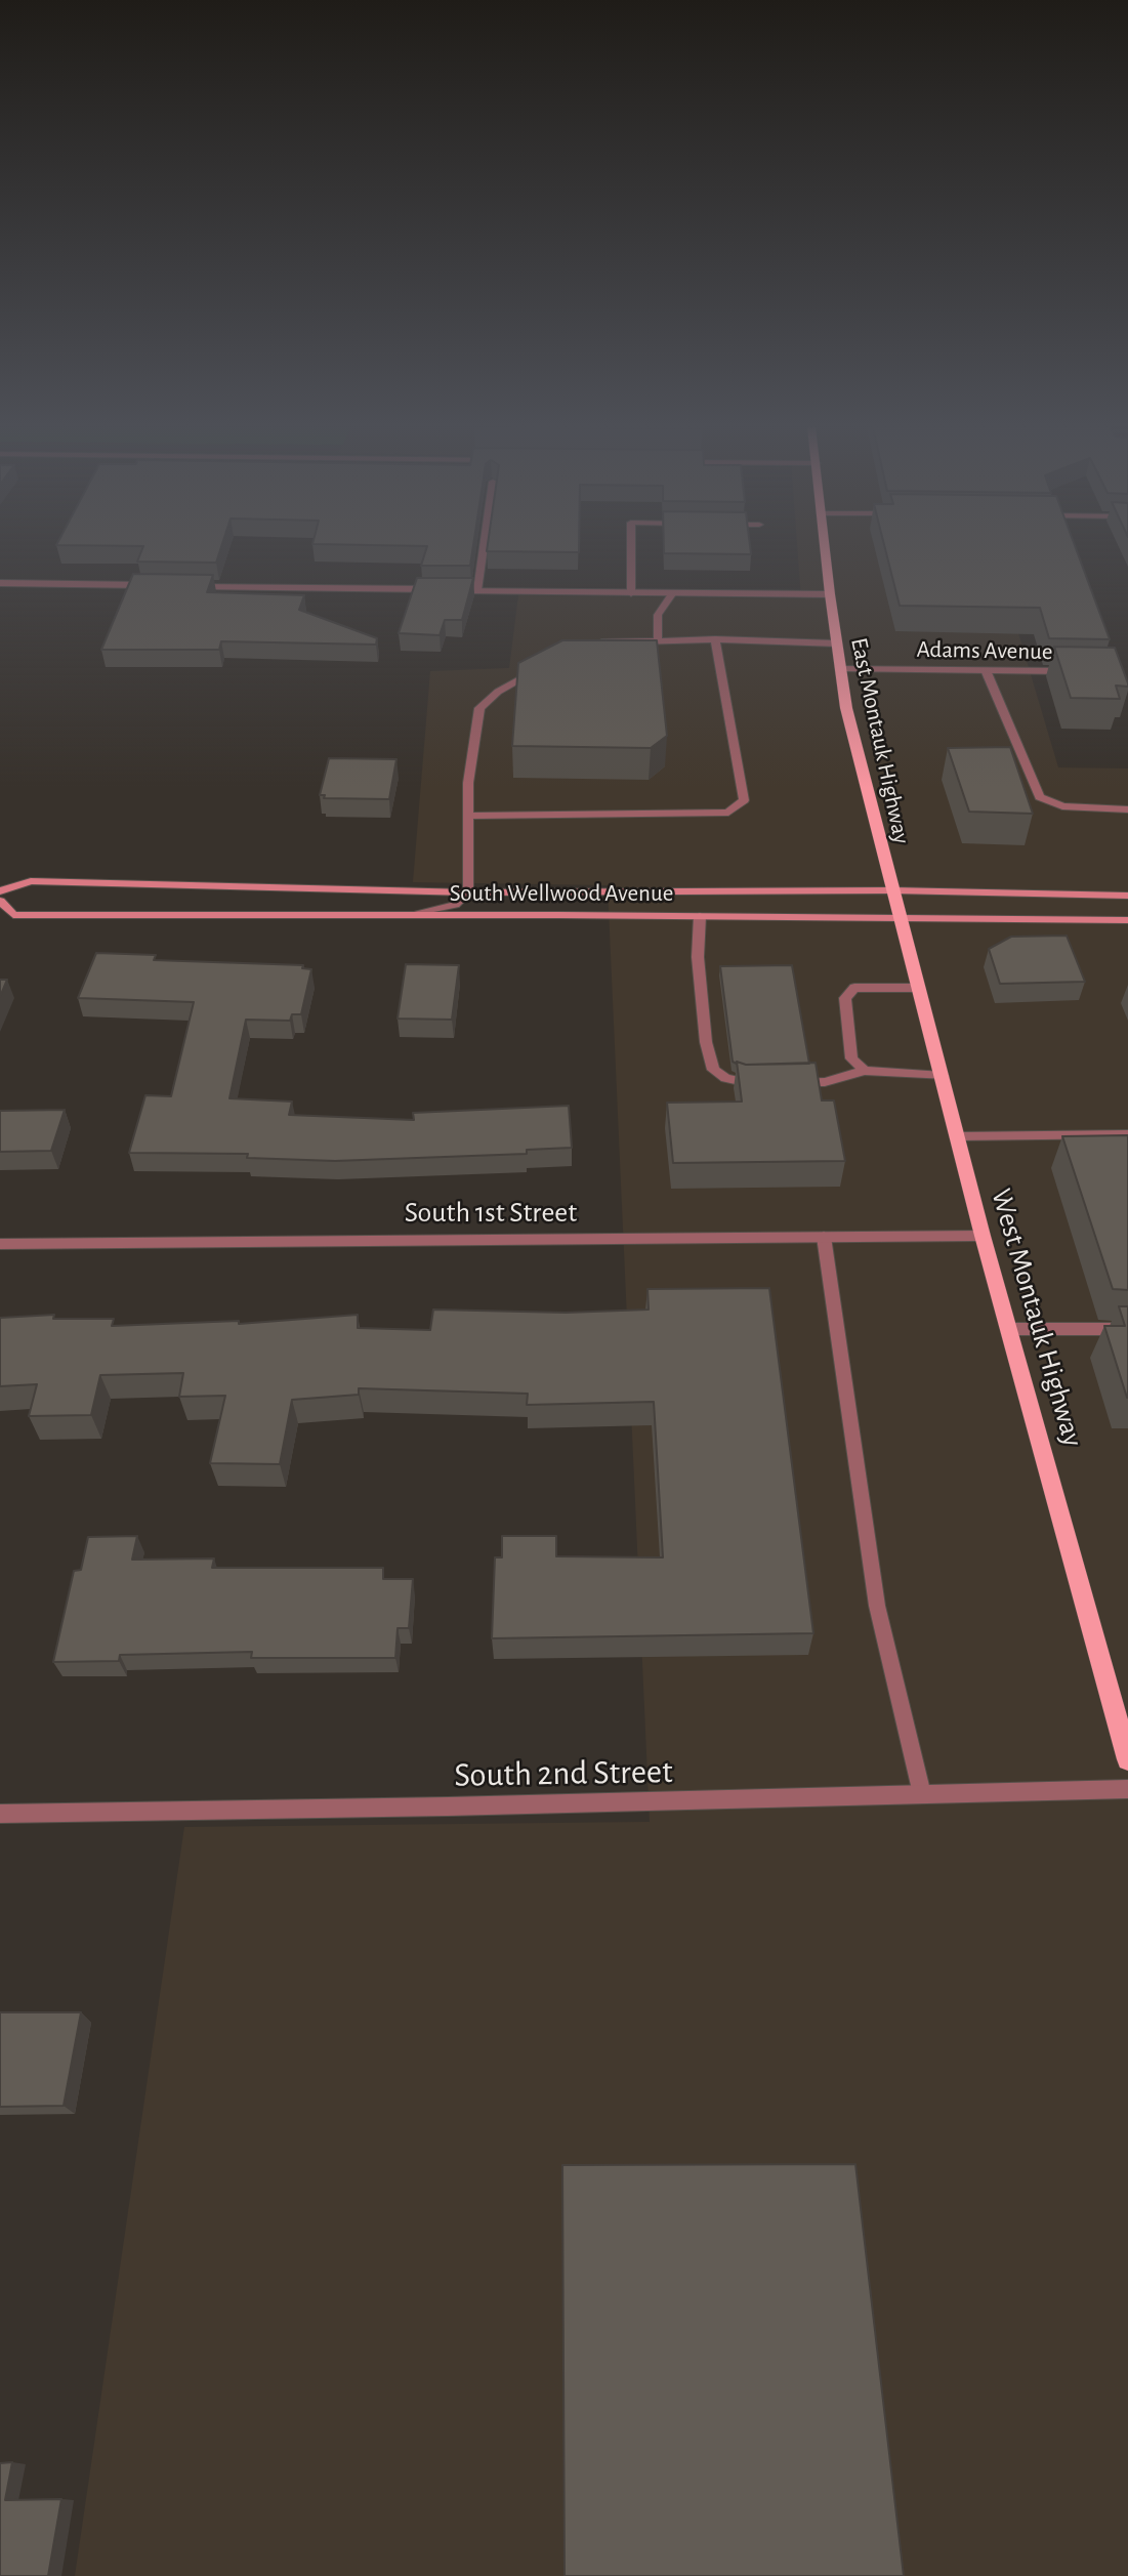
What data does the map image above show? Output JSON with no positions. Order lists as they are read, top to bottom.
{
  "streets": {
    "main road": ["East Montauk Highway", "South Wellwood Avenue", "West Montauk Highway"],
    "street": ["Adams Avenue", "South 1st Street", "South 2nd Street"]
  },
  "crossings": [
    ["Adams Avenue", "East Montauk Highway"],
    ["East Montauk Highway", "South Wellwood Avenue"],
    ["East Montauk Highway", "West Montauk Highway"],
    ["South Wellwood Avenue", "West Montauk Highway"],
    ["South 1st Street", "West Montauk Highway"]
  ]
}
